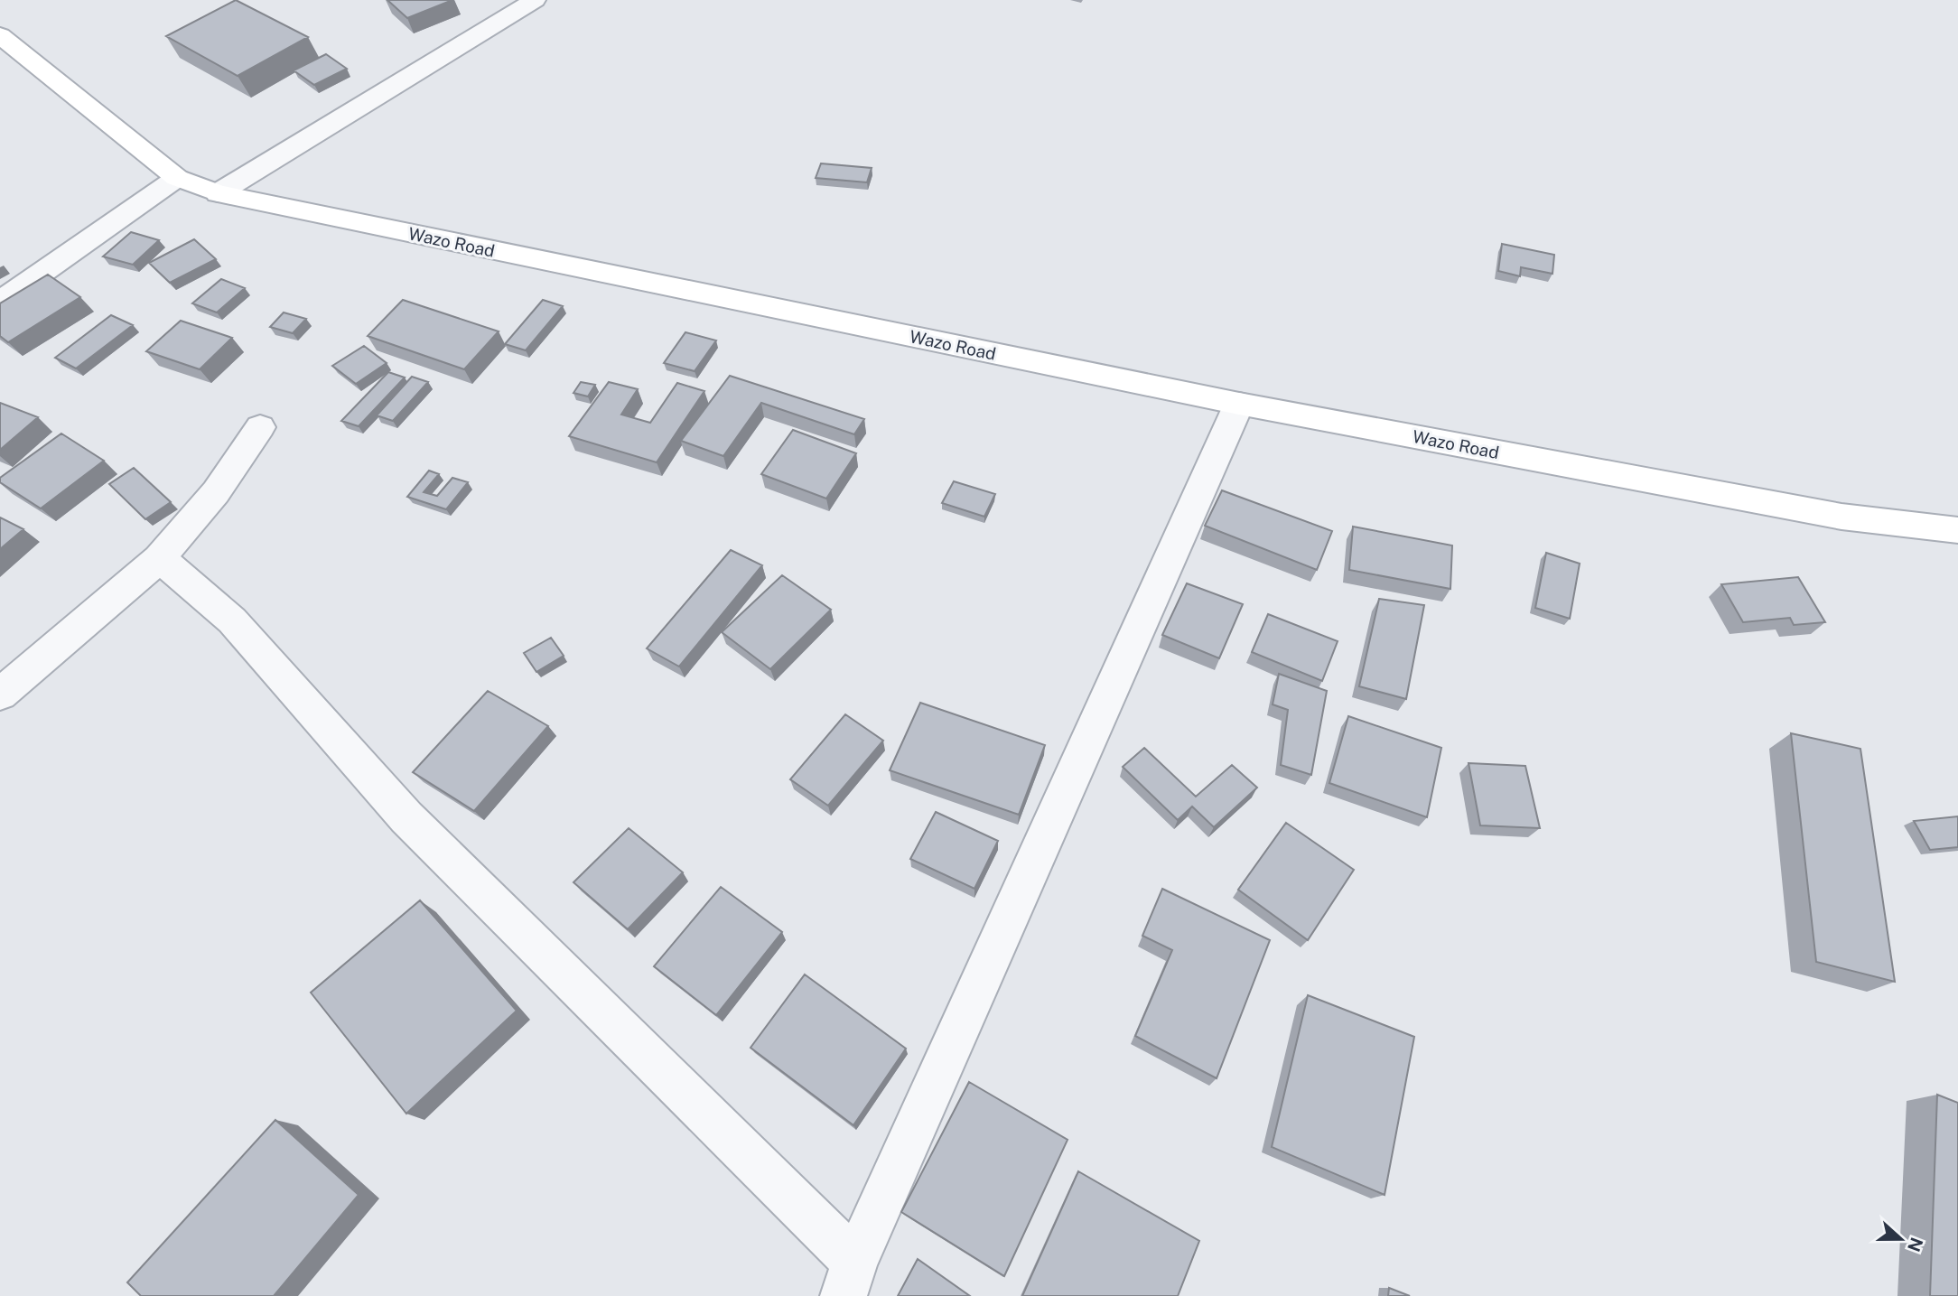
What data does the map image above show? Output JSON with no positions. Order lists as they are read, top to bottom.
{
  "streets": {
    "main road": ["Wazo Road"]
  },
  "north": "right"
}
